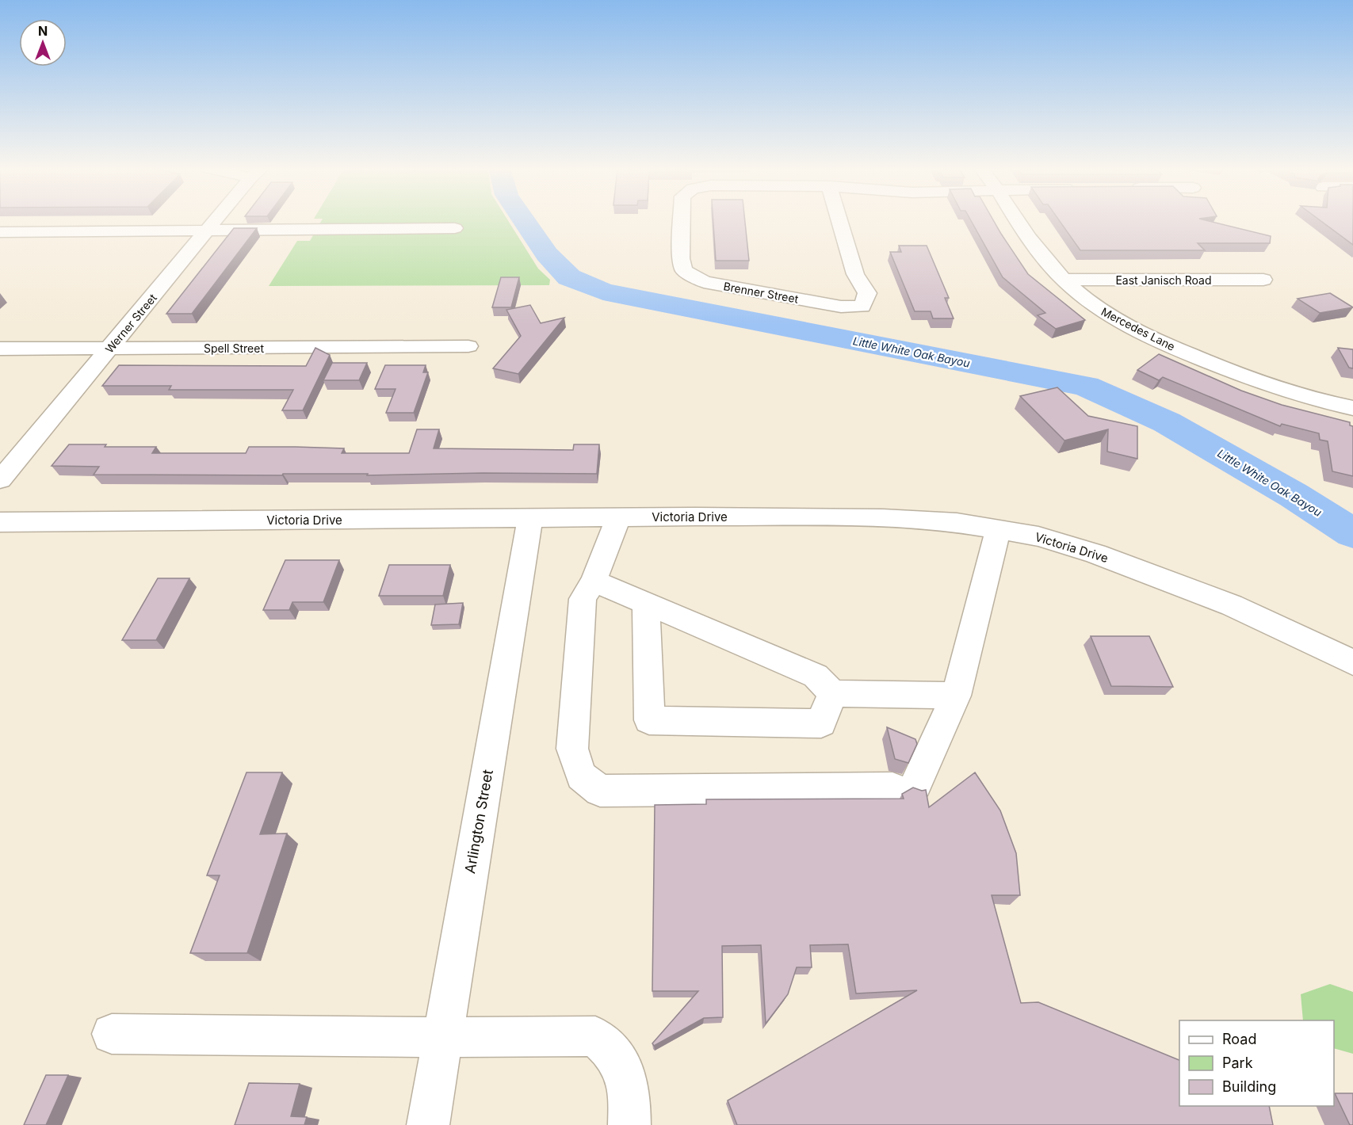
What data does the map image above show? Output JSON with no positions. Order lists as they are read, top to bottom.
{
  "streets": {
    "street": [
      "East Janisch Road",
      "Brenner Street",
      "Werner Street",
      "Mercedes Lane",
      "Spell Street",
      "Victoria Drive",
      "Arlington Street"
    ]
  },
  "crossings": [
    ["East Janisch Road", "Mercedes Lane"],
    ["Werner Street", "Spell Street"],
    ["Victoria Drive", "Arlington Street"]
  ],
  "water": ["Little White Oak Bayou"],
  "legend": ["Road", "Park", "Building"],
  "north": "top"
}
